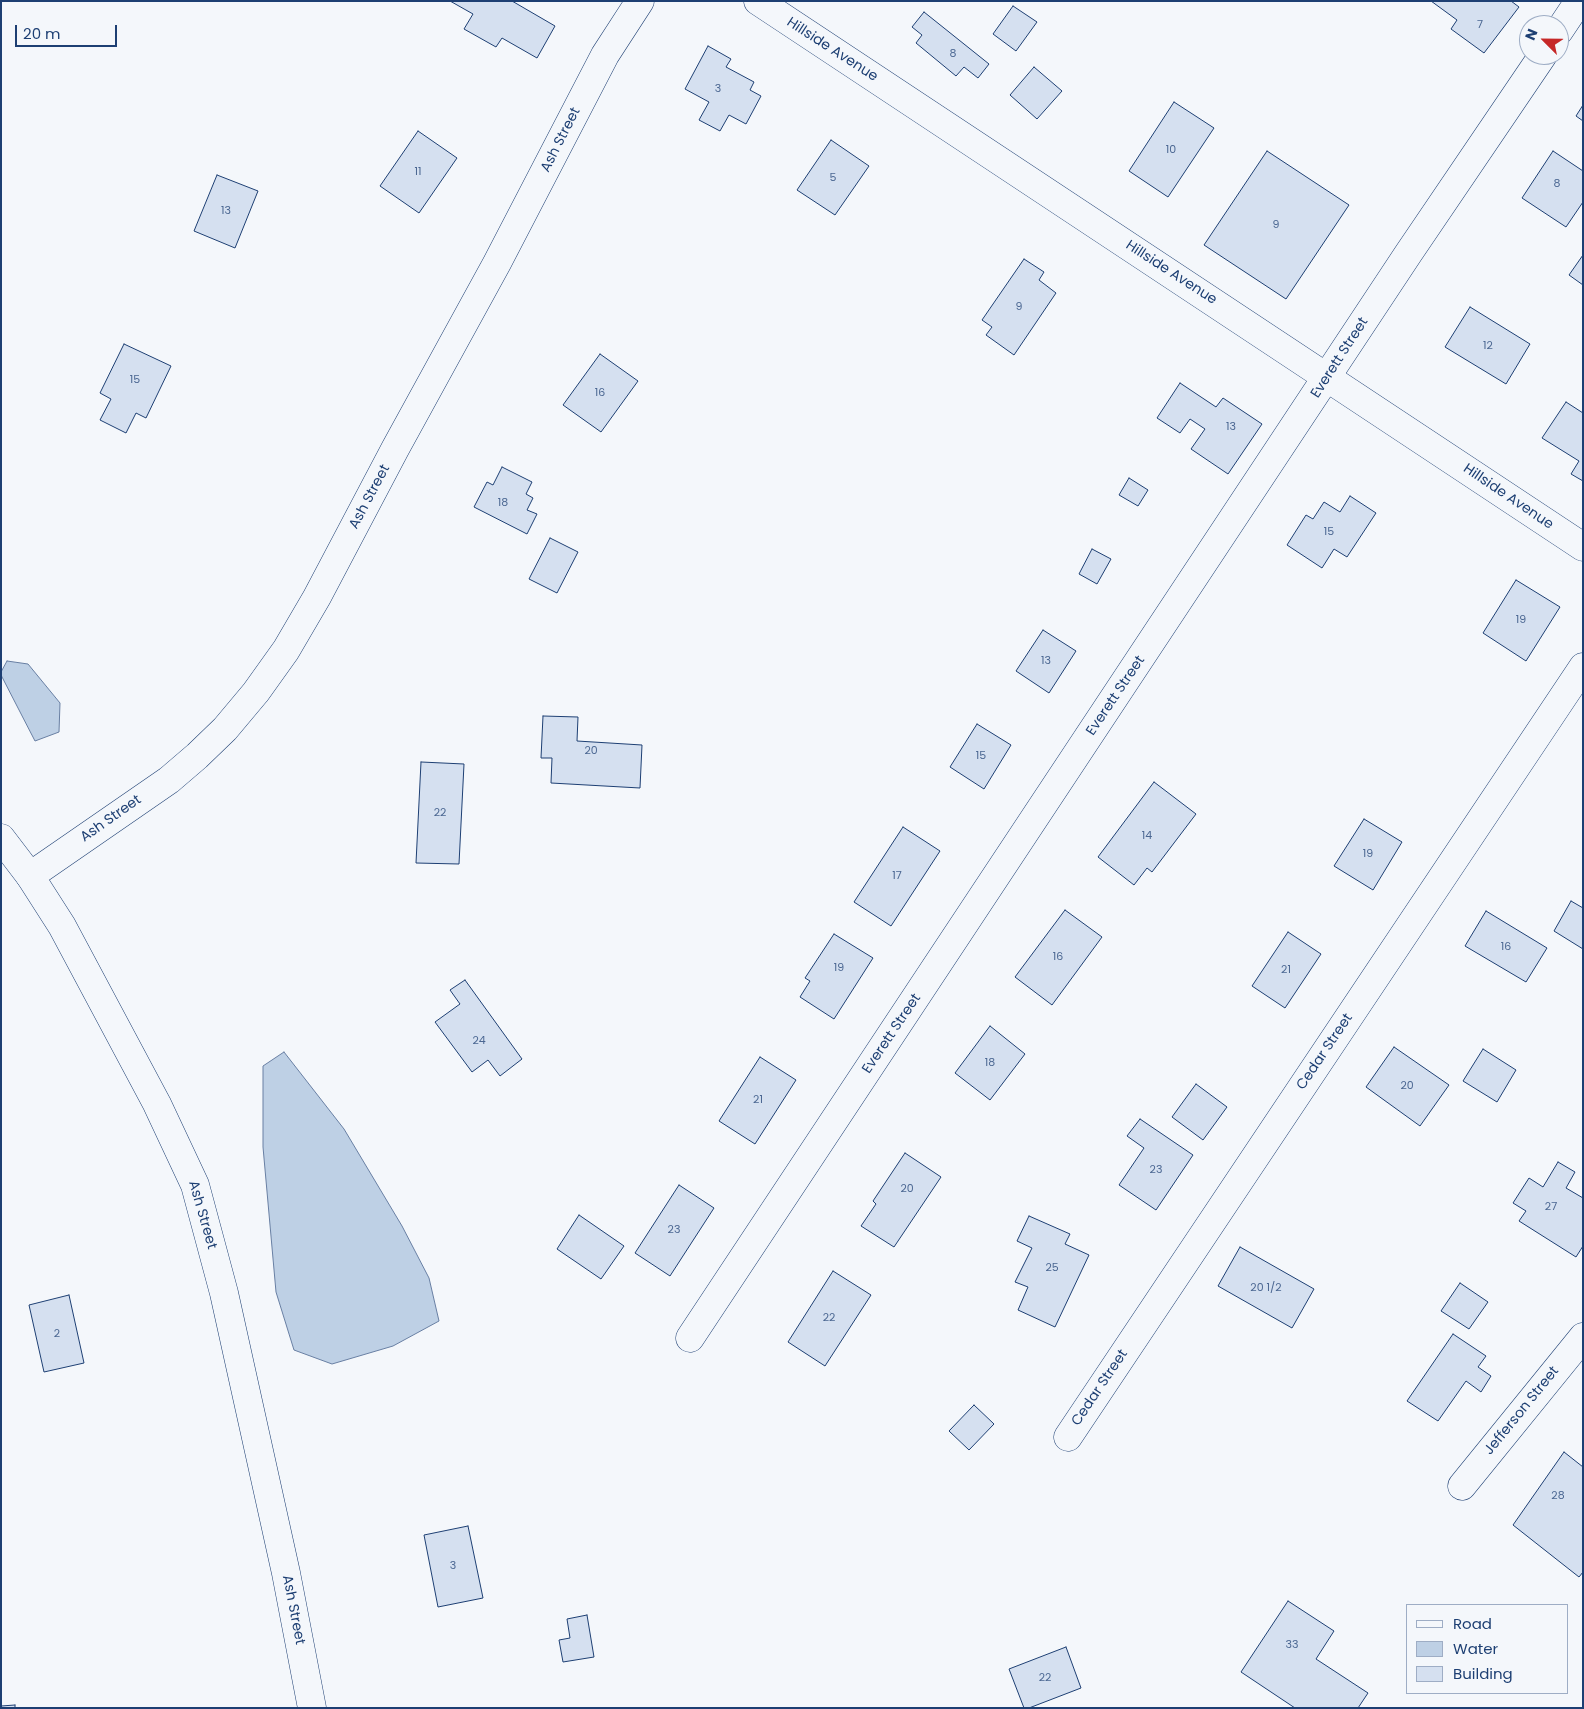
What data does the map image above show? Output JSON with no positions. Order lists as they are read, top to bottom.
{
  "streets": {
    "street": [
      "Hillside Avenue",
      "Ash Street",
      "Everett Street",
      "Cedar Street",
      "Jefferson Street"
    ]
  },
  "crossings": [
    ["Hillside Avenue", "Everett Street"]
  ],
  "house_numbers": [
    "7",
    "8",
    "3",
    "10",
    "11",
    "5",
    "8",
    "13",
    "9",
    "9",
    "12",
    "15",
    "16",
    "13",
    "18",
    "15",
    "19",
    "13",
    "20",
    "15",
    "22",
    "14",
    "19",
    "17",
    "16",
    "16",
    "19",
    "21",
    "24",
    "18",
    "20",
    "21",
    "23",
    "20",
    "27",
    "23",
    "25",
    "20 1/2",
    "22",
    "2",
    "28",
    "3",
    "33",
    "22"
  ],
  "legend": ["Road", "Water", "Building"],
  "scale_bar": "20 m",
  "north": "top left"
}
